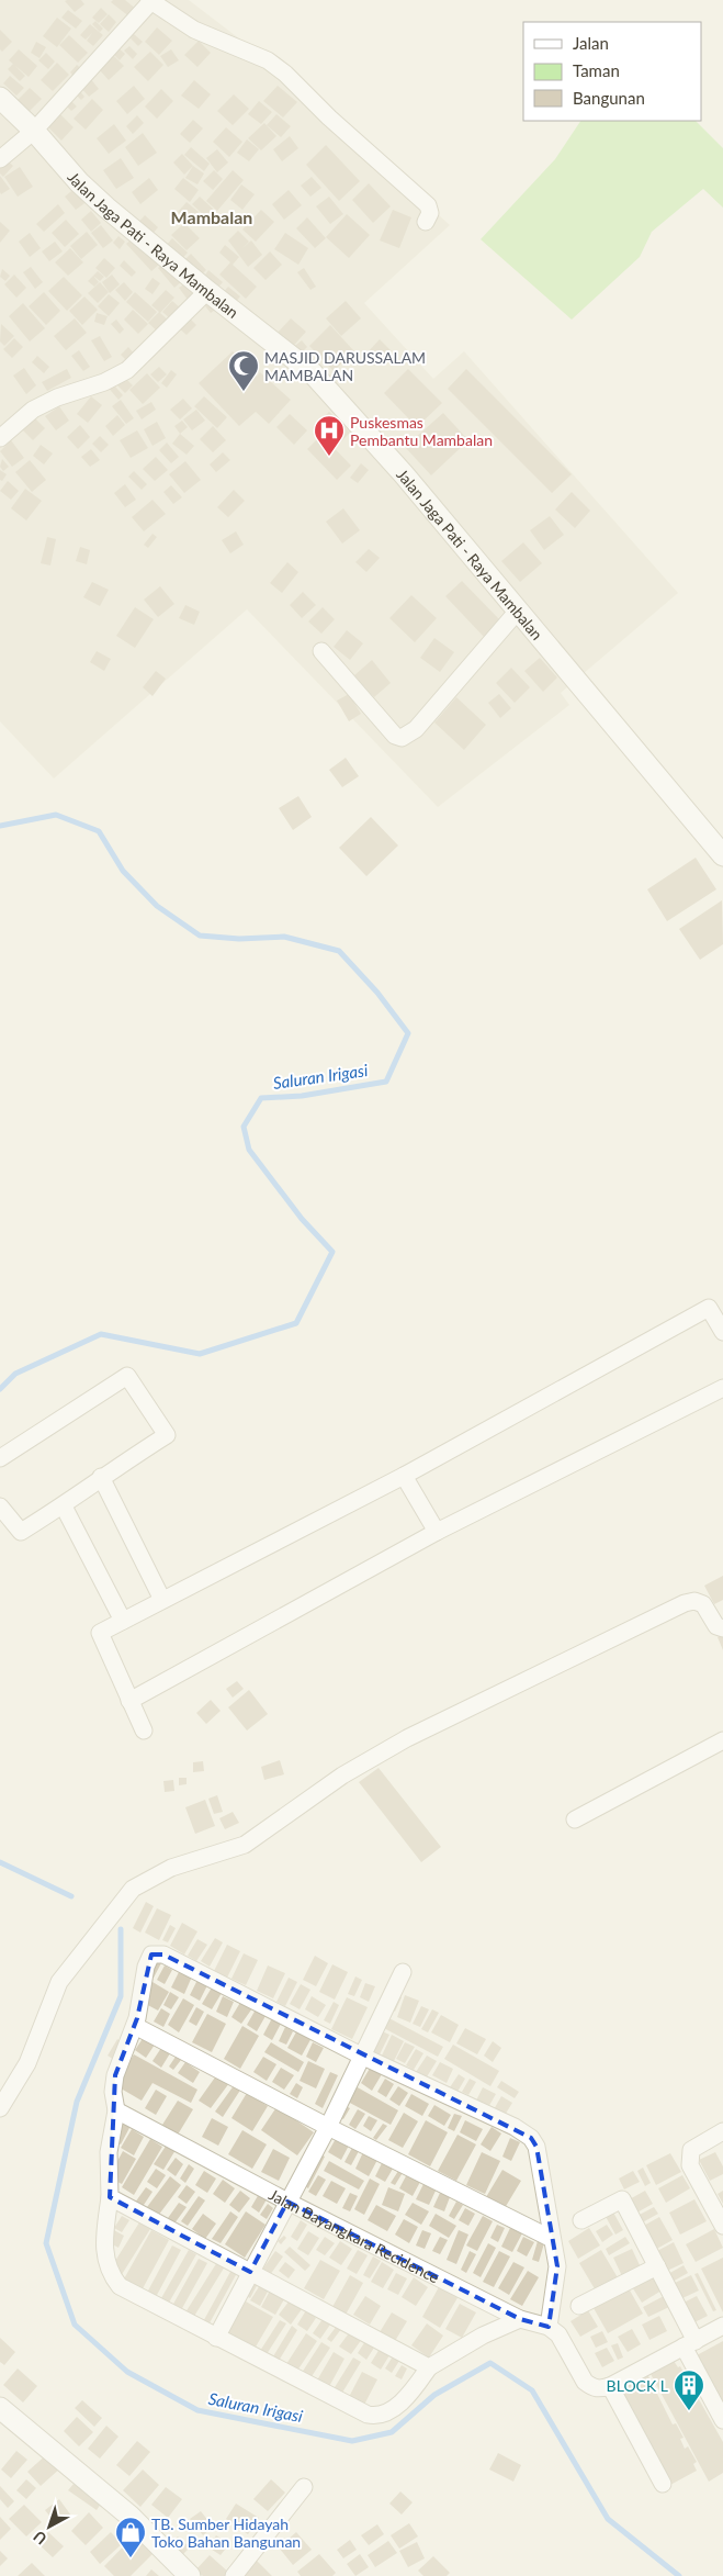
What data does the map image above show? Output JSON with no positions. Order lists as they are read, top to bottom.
{
  "streets": {
    "street": ["Jalan Jaga Pati - Raya Mambalan", "Jalan Bayangkara Recidence"]
  },
  "districts": ["Mambalan"],
  "water": ["Saluran Irigasi"],
  "places": {
    "mosque": ["MASJID DARUSSALAM MAMBALAN"],
    "hospital": ["Puskesmas Pembantu Mambalan"],
    "building": ["BLOCK L"],
    "shop": ["TB. Sumber Hidayah Toko Bahan Bangunan"]
  },
  "legend": ["Jalan", "Taman", "Bangunan"],
  "north": "bottom left"
}
